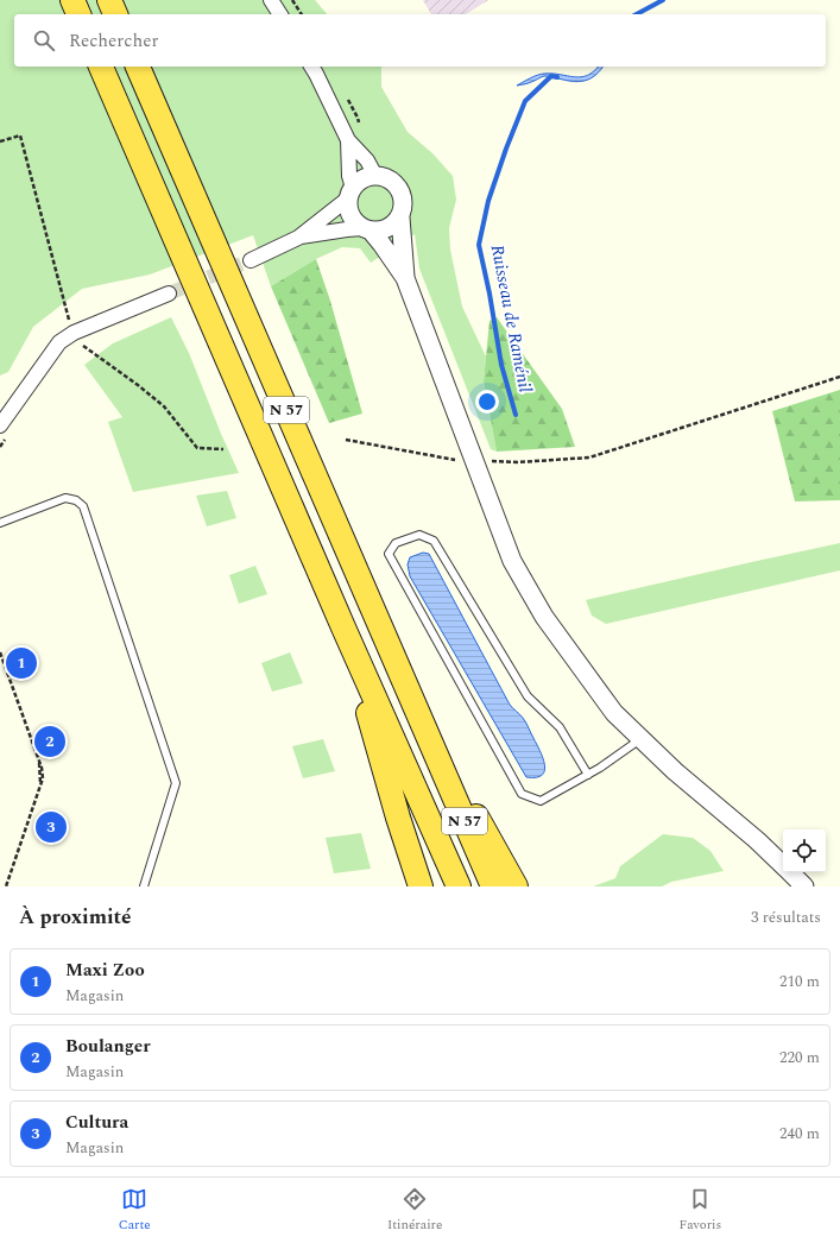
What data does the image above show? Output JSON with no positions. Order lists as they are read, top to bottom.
{
  "streets": {
    "highway": ["N 57"]
  },
  "water": ["Ruisseau de Raménil"],
  "page": {
    "search": "Rechercher",
    "pins": ["1", "2", "3"],
    "heading": ["À proximité", "3 résultats"],
    "list": [
      {
        "mark": "1",
        "name": "Maxi Zoo",
        "note": "Magasin",
        "value": "210 m"
      },
      {
        "mark": "2",
        "name": "Boulanger",
        "note": "Magasin",
        "value": "220 m"
      },
      {
        "mark": "3",
        "name": "Cultura",
        "note": "Magasin",
        "value": "240 m"
      }
    ],
    "nav": ["Carte", "Itinéraire", "Favoris"]
  }
}
